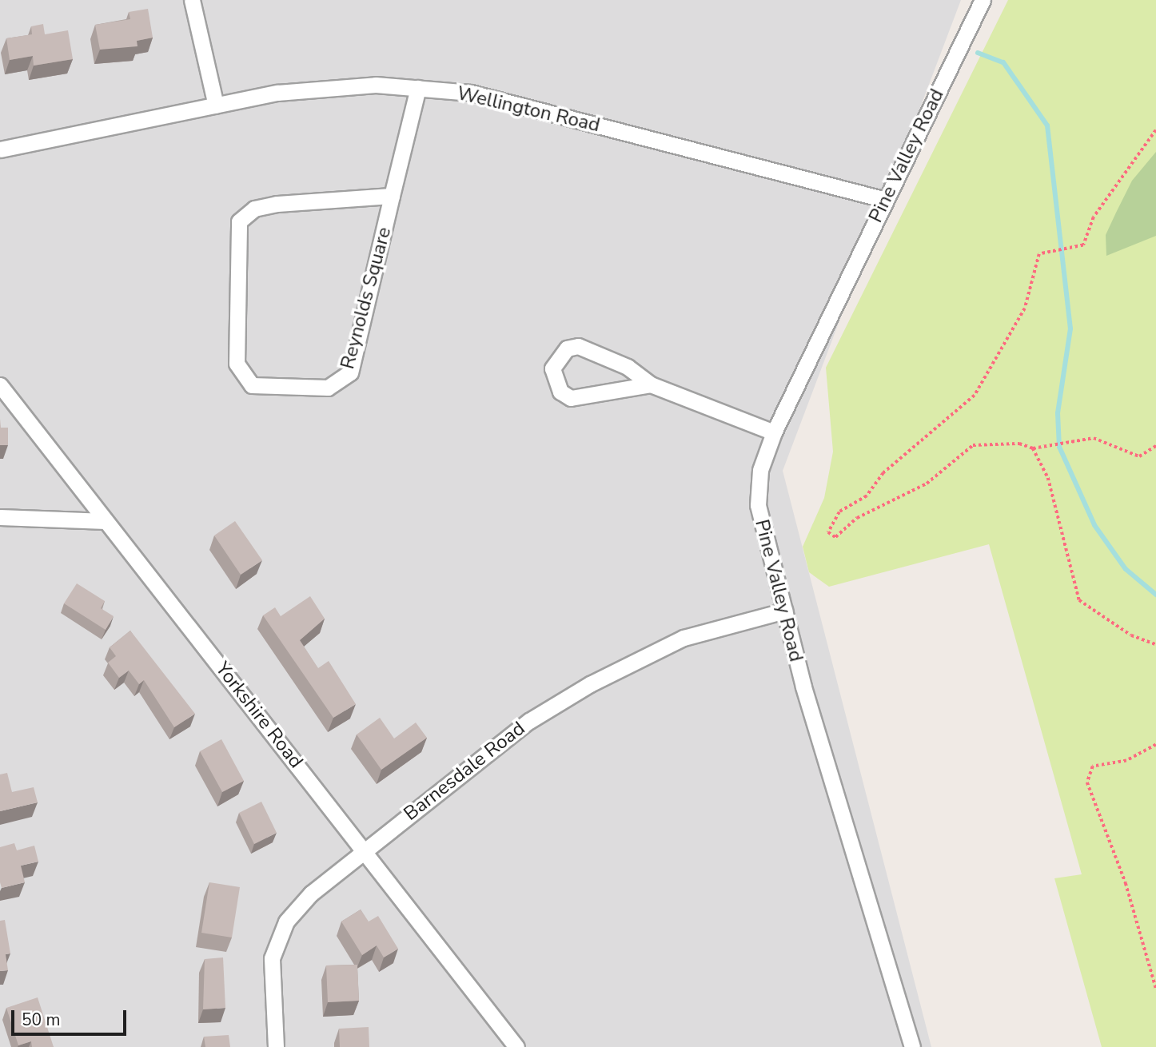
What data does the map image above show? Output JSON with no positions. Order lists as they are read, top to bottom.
{
  "streets": {
    "street": [
      "Wellington Road",
      "Pine Valley Road",
      "Reynolds Square",
      "Yorkshire Road",
      "Barnesdale Road"
    ]
  },
  "crossings": [
    ["Wellington Road", "Pine Valley Road"],
    ["Wellington Road", "Reynolds Square"],
    ["Pine Valley Road", "Barnesdale Road"],
    ["Yorkshire Road", "Barnesdale Road"]
  ],
  "scale_bar": "50 m"
}
